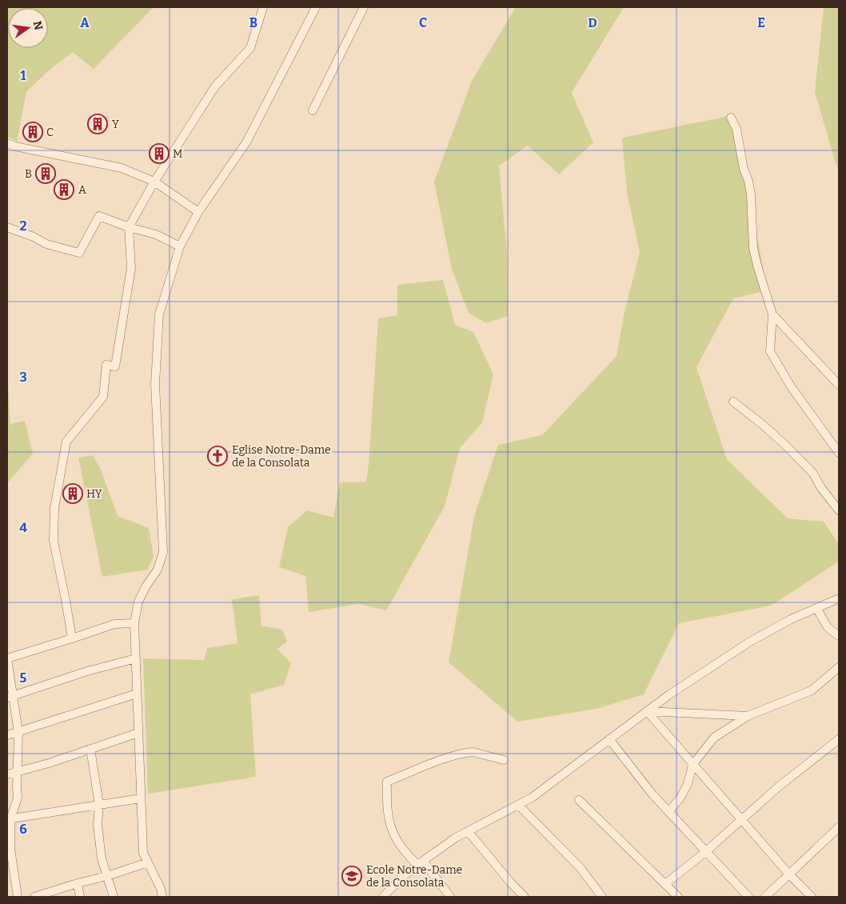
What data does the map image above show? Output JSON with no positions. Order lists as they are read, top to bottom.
{
  "places": {
    "building": [
      "Y",
      "C",
      "M",
      "B",
      "A",
      "HY"
    ],
    "church": ["Eglise Notre-Dame de la Consolata"],
    "school or university": ["Ecole Notre-Dame de la Consolata"]
  },
  "north": "right",
  "grid": {
    "columns": [
      "A",
      "B",
      "C",
      "D",
      "E"
    ],
    "rows": [
      "1",
      "2",
      "3",
      "4",
      "5",
      "6"
    ]
  }
}
